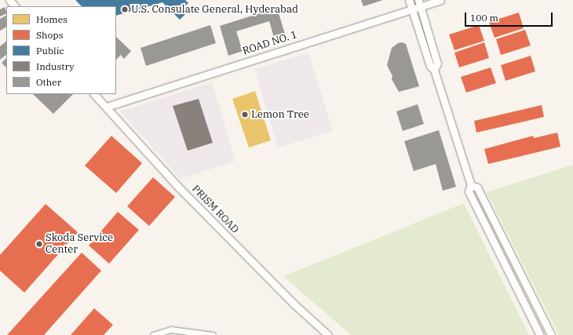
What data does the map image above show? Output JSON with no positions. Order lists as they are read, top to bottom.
{
  "streets": {
    "street": ["ROAD NO. 1", "PRISM ROAD"]
  },
  "crossings": [
    ["ROAD NO. 1", "PRISM ROAD"]
  ],
  "places": ["U.S. Consulate General, Hyderabad", "Lemon Tree", "Skoda Service Center"],
  "legend": [
    "Homes",
    "Shops",
    "Public",
    "Industry",
    "Other"
  ],
  "scale_bar": "100 m"
}
